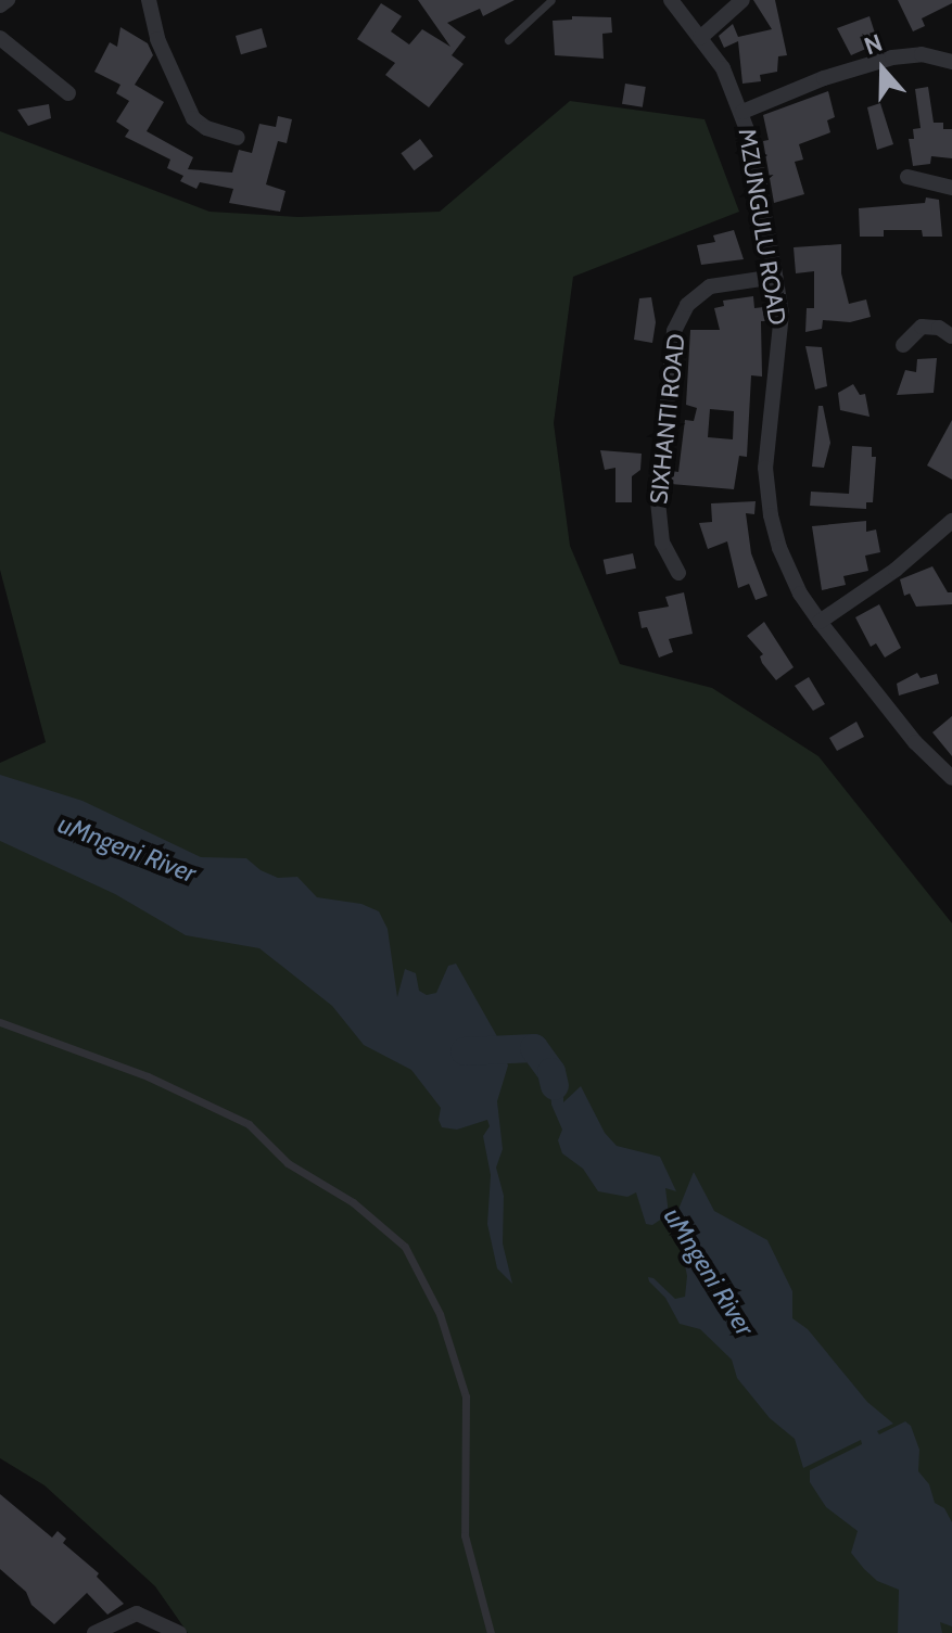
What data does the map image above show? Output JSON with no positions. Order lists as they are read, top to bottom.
{
  "streets": {
    "street": ["MZUNGULU ROAD", "SIXHANTI ROAD"]
  },
  "crossings": [
    ["MZUNGULU ROAD", "SIXHANTI ROAD"]
  ],
  "water": ["uMngeni River"],
  "north": "top"
}
